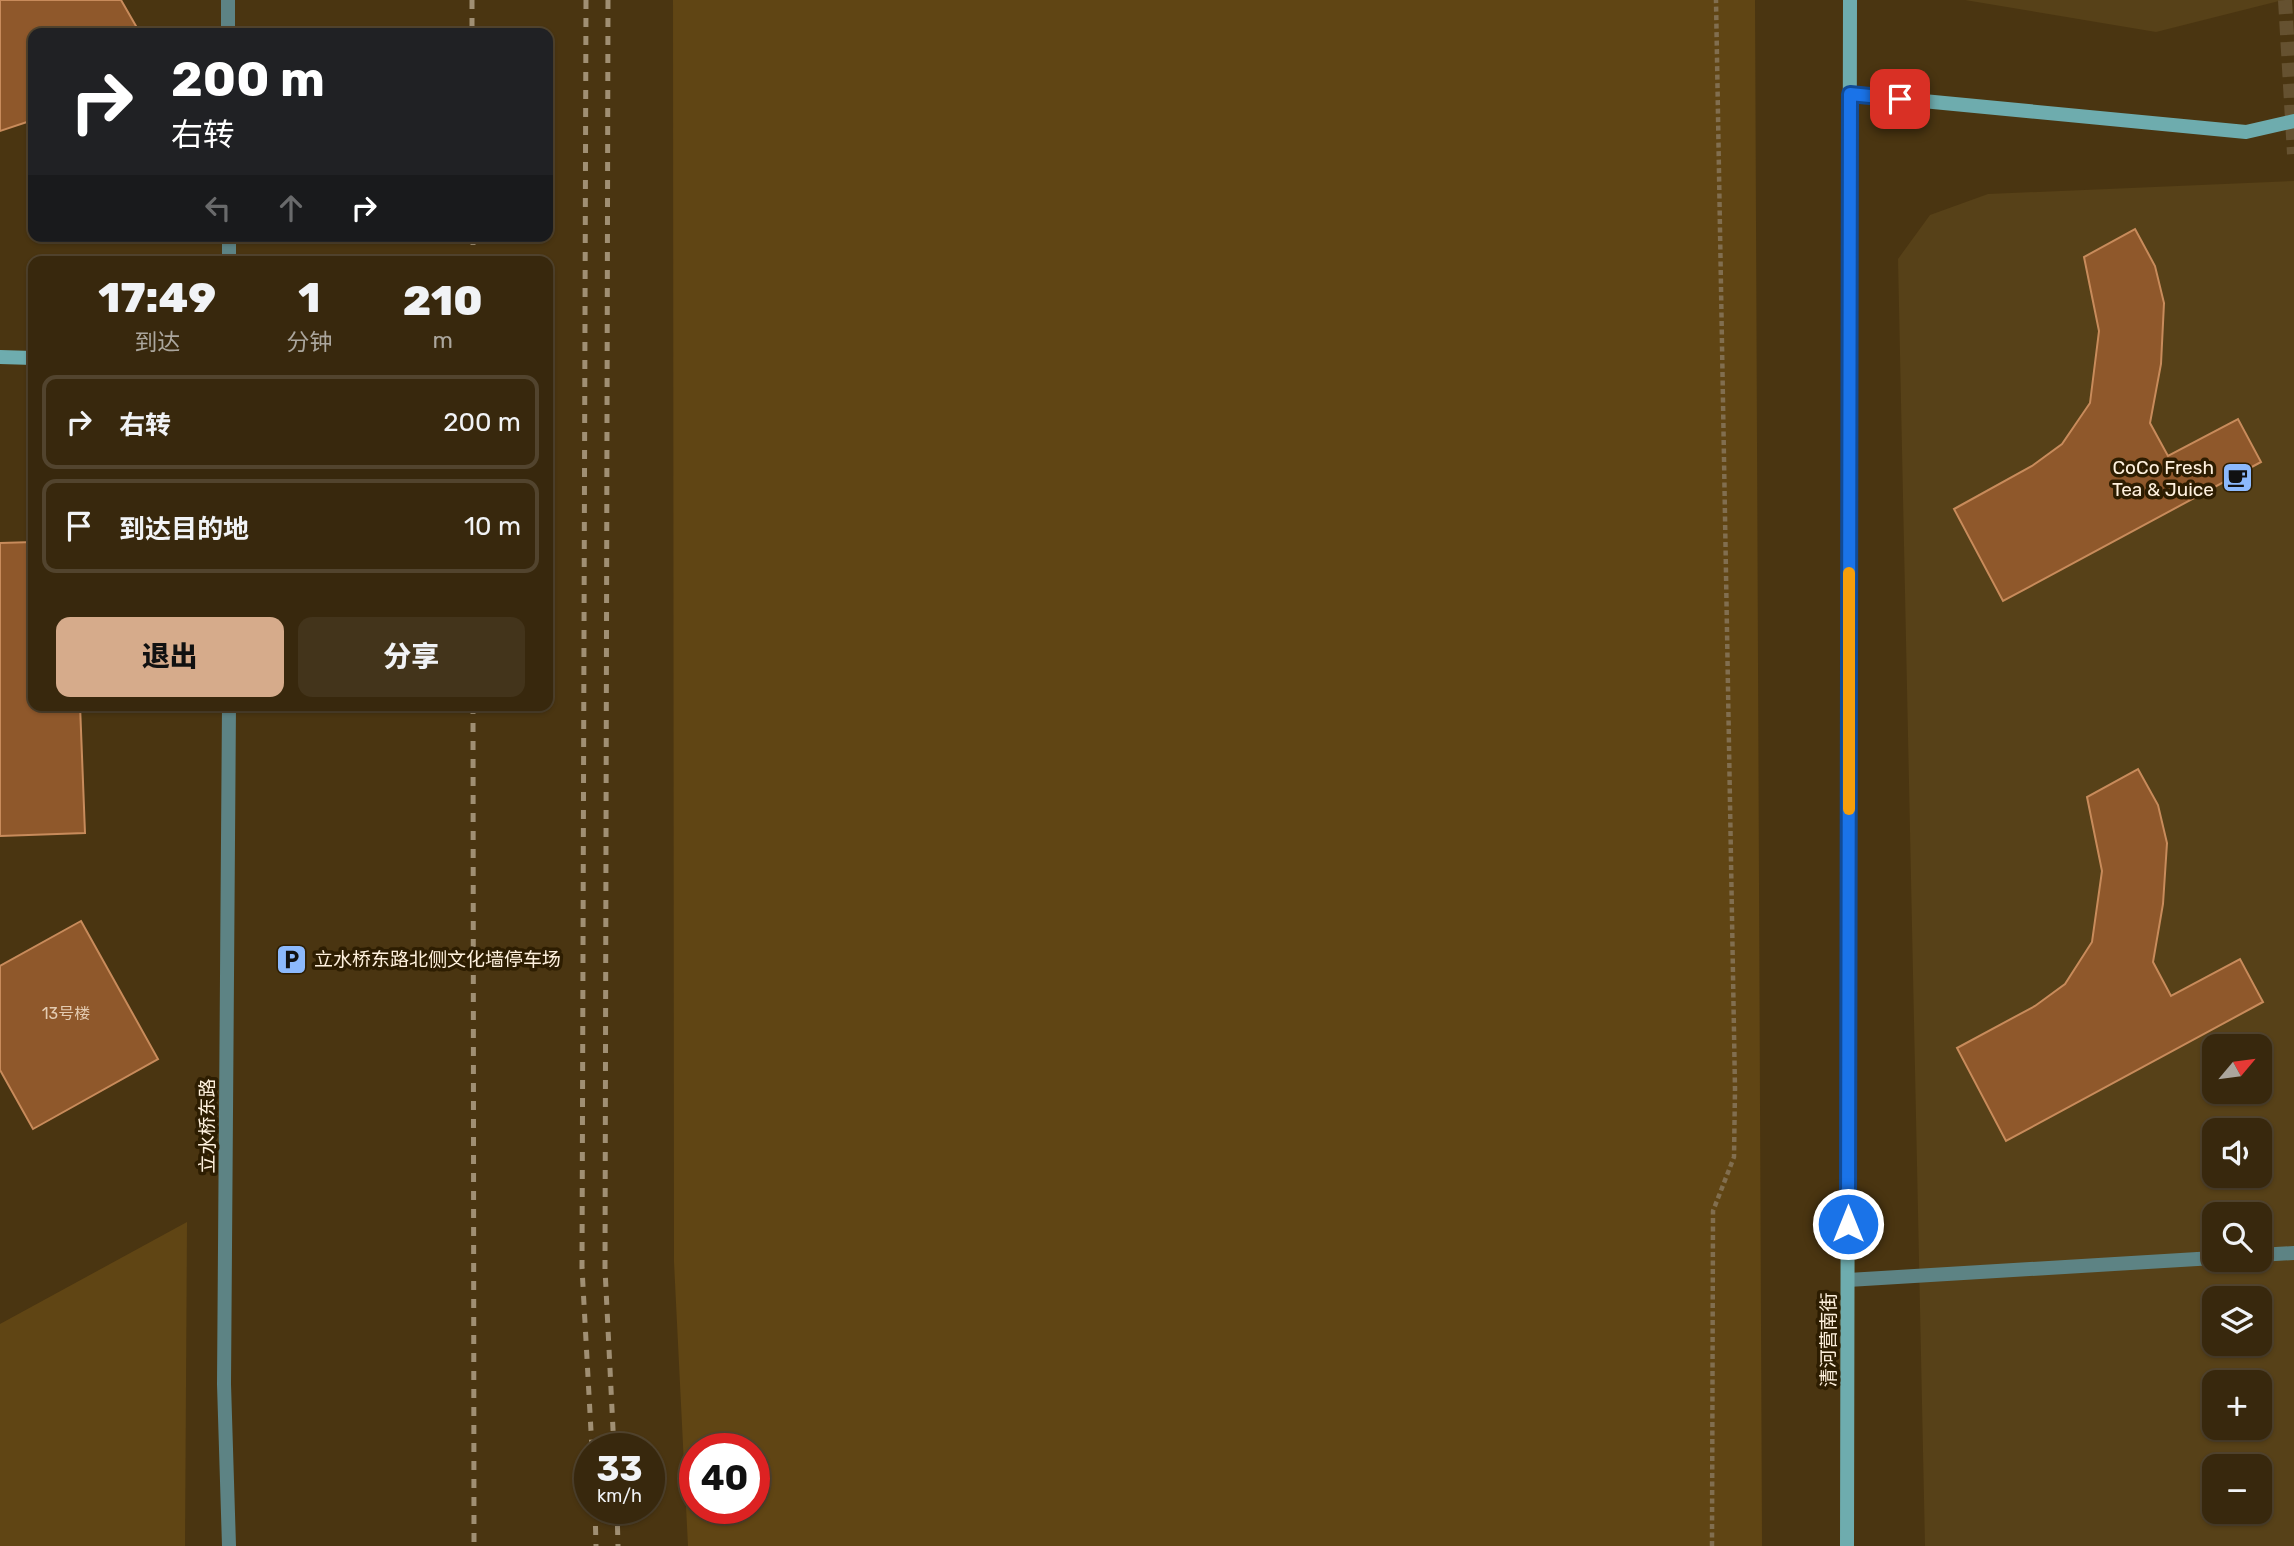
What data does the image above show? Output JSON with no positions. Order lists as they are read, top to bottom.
{
  "streets": {
    "street": ["立水桥东路", "清河营南街"]
  },
  "places": {
    "cafe": ["CoCo Fresh Tea & Juice"],
    "parking": ["立水桥东路北侧文化墙停车场"]
  },
  "house_numbers": ["13号楼"],
  "north": "top right",
  "page": {
    "turn": ["200 m", "右转"],
    "eta": [
      "17:49",
      "到达",
      "1",
      "分钟",
      "210",
      "m"
    ],
    "list": [
      {
        "name": "右转",
        "value": "200 m"
      },
      {
        "name": "到达目的地",
        "value": "10 m"
      }
    ],
    "buttons": ["退出", "分享"],
    "map_buttons": ["+", "−"],
    "speed": "33 km/h",
    "limit": "40"
  }
}
